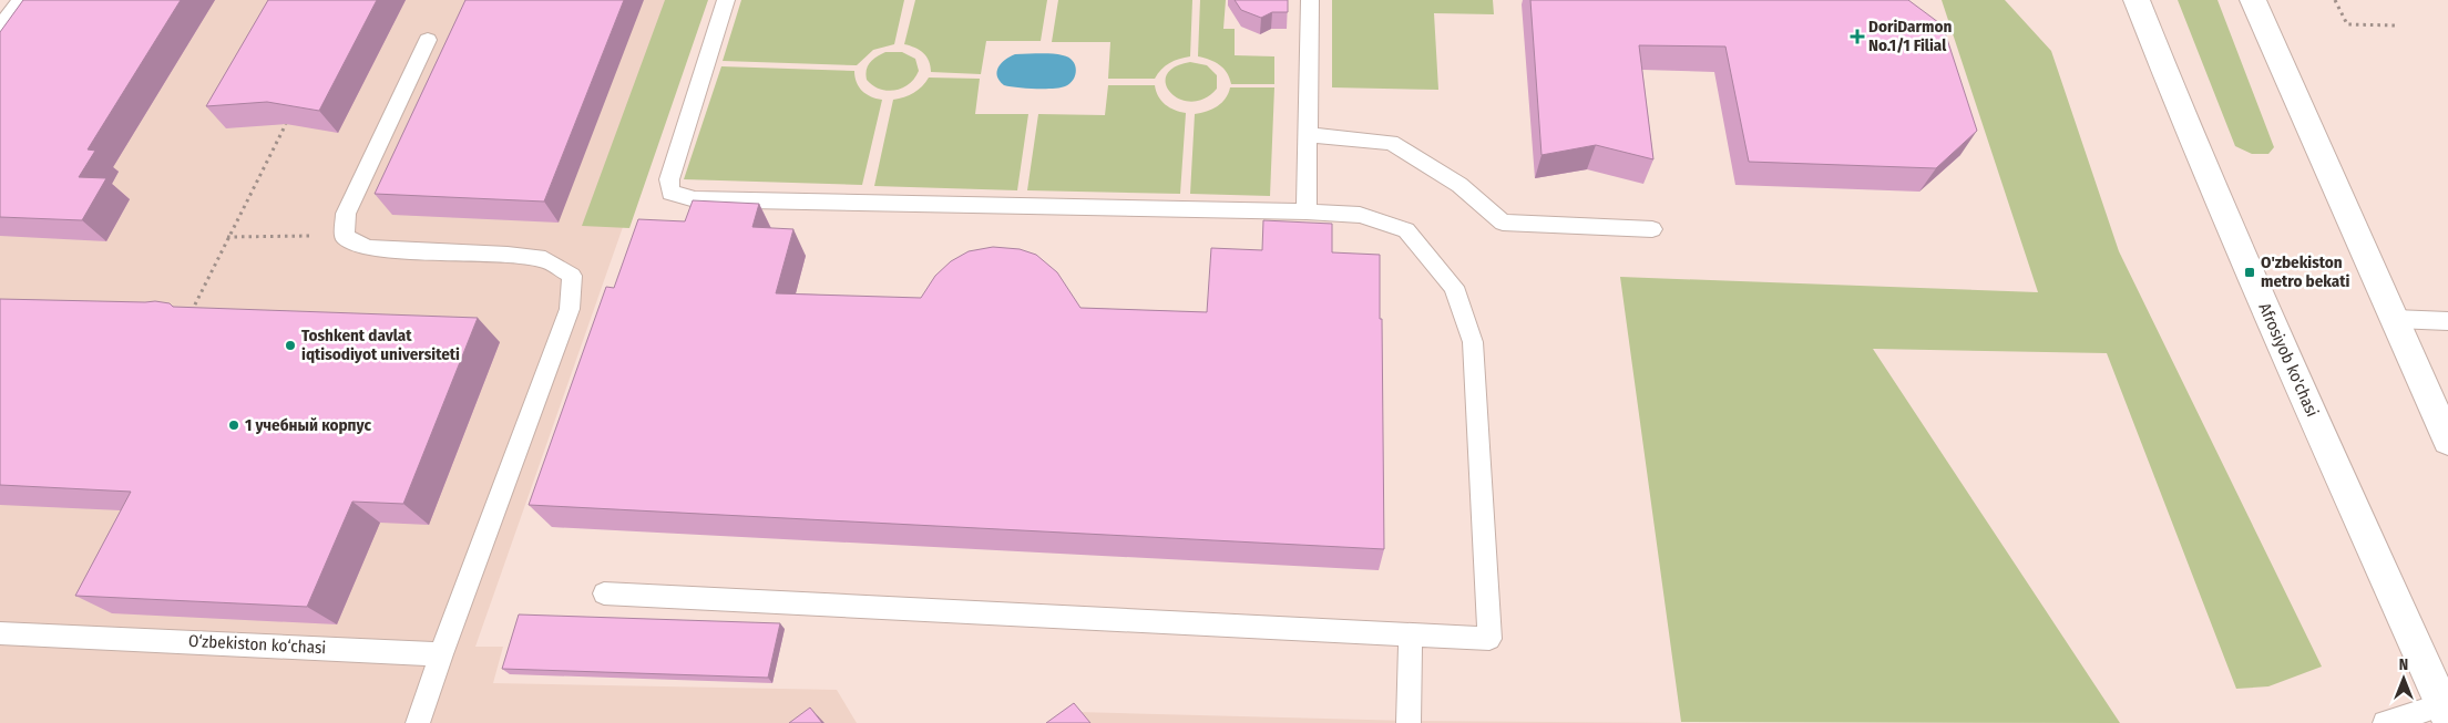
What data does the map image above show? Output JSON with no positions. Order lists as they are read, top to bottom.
{
  "streets": {
    "main road": ["Afrosiyob ko'chasi"],
    "lane": ["O‘zbekiston ko‘chasi"]
  },
  "places": {
    "health": ["DoriDarmon No.1/1 Filial"],
    "transit": ["O'zbekiston metro bekati"],
    "other": ["Toshkent davlat iqtisodiyot universiteti", "1 учебный корпус"]
  },
  "north": "top"
}
